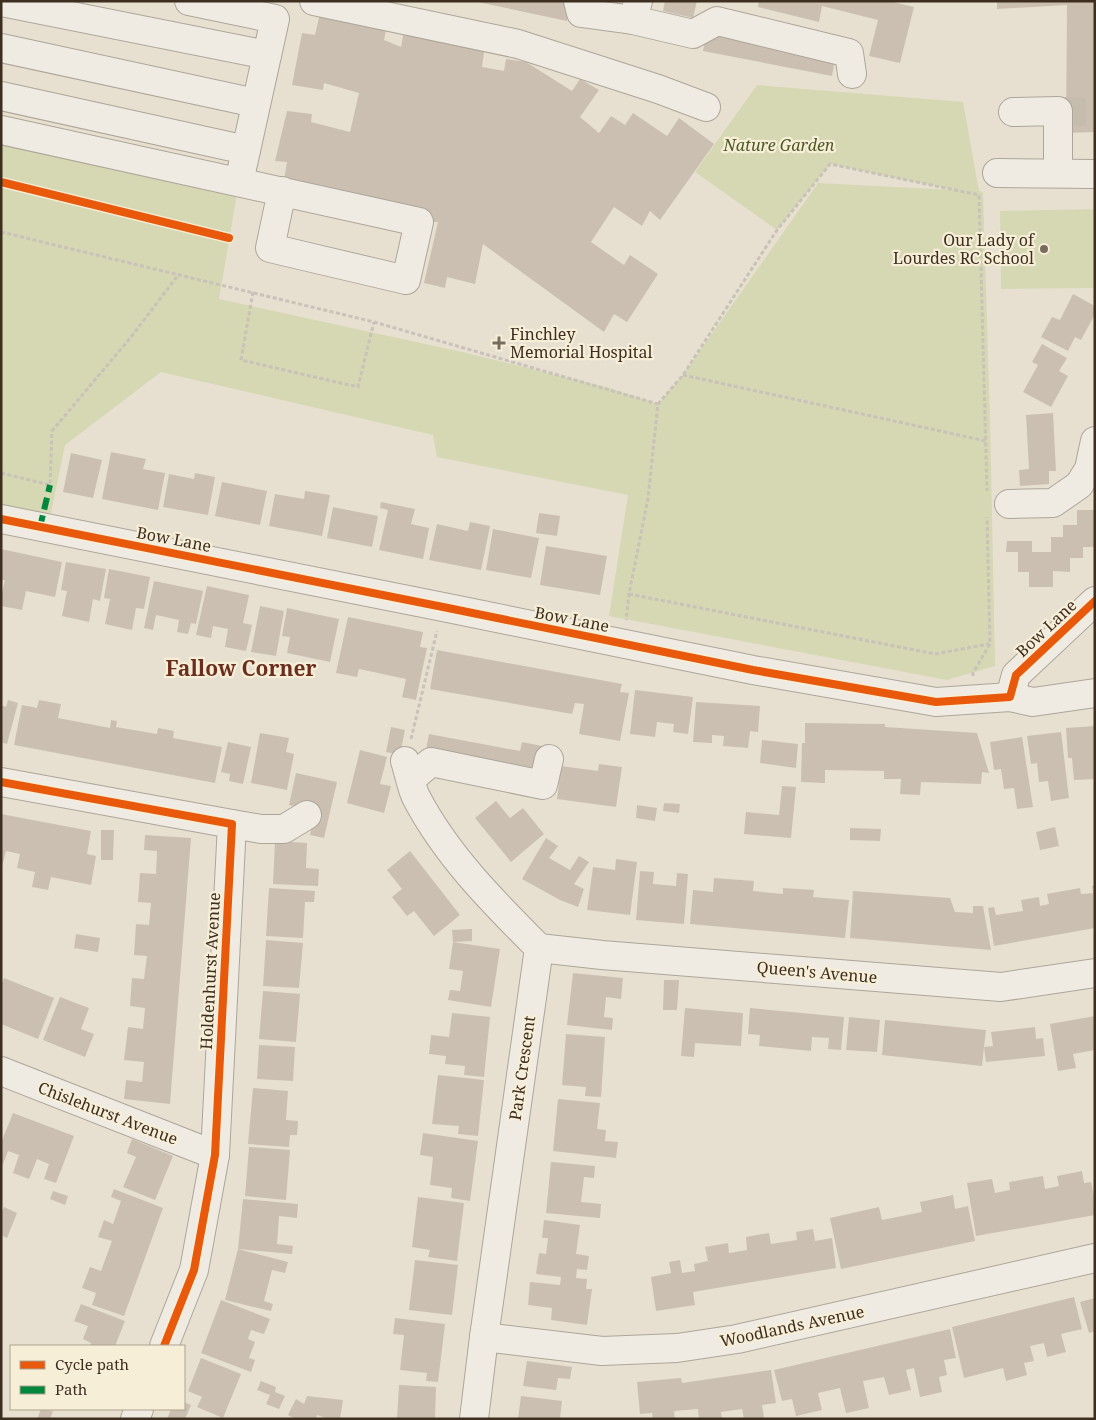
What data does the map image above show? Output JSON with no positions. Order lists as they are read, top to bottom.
{
  "streets": {
    "street": [
      "Bow Lane",
      "Holdenhurst Avenue",
      "Queen's Avenue",
      "Park Crescent",
      "Chislehurst Avenue",
      "Woodlands Avenue"
    ]
  },
  "crossings": [
    ["Holdenhurst Avenue", "Chislehurst Avenue"],
    ["Queen's Avenue", "Park Crescent"],
    ["Park Crescent", "Woodlands Avenue"]
  ],
  "districts": ["Fallow Corner"],
  "parks": ["Nature Garden"],
  "places": {
    "other": ["Our Lady of Lourdes RC School"],
    "health": ["Finchley Memorial Hospital"]
  },
  "legend": ["Cycle path", "Path"]
}
